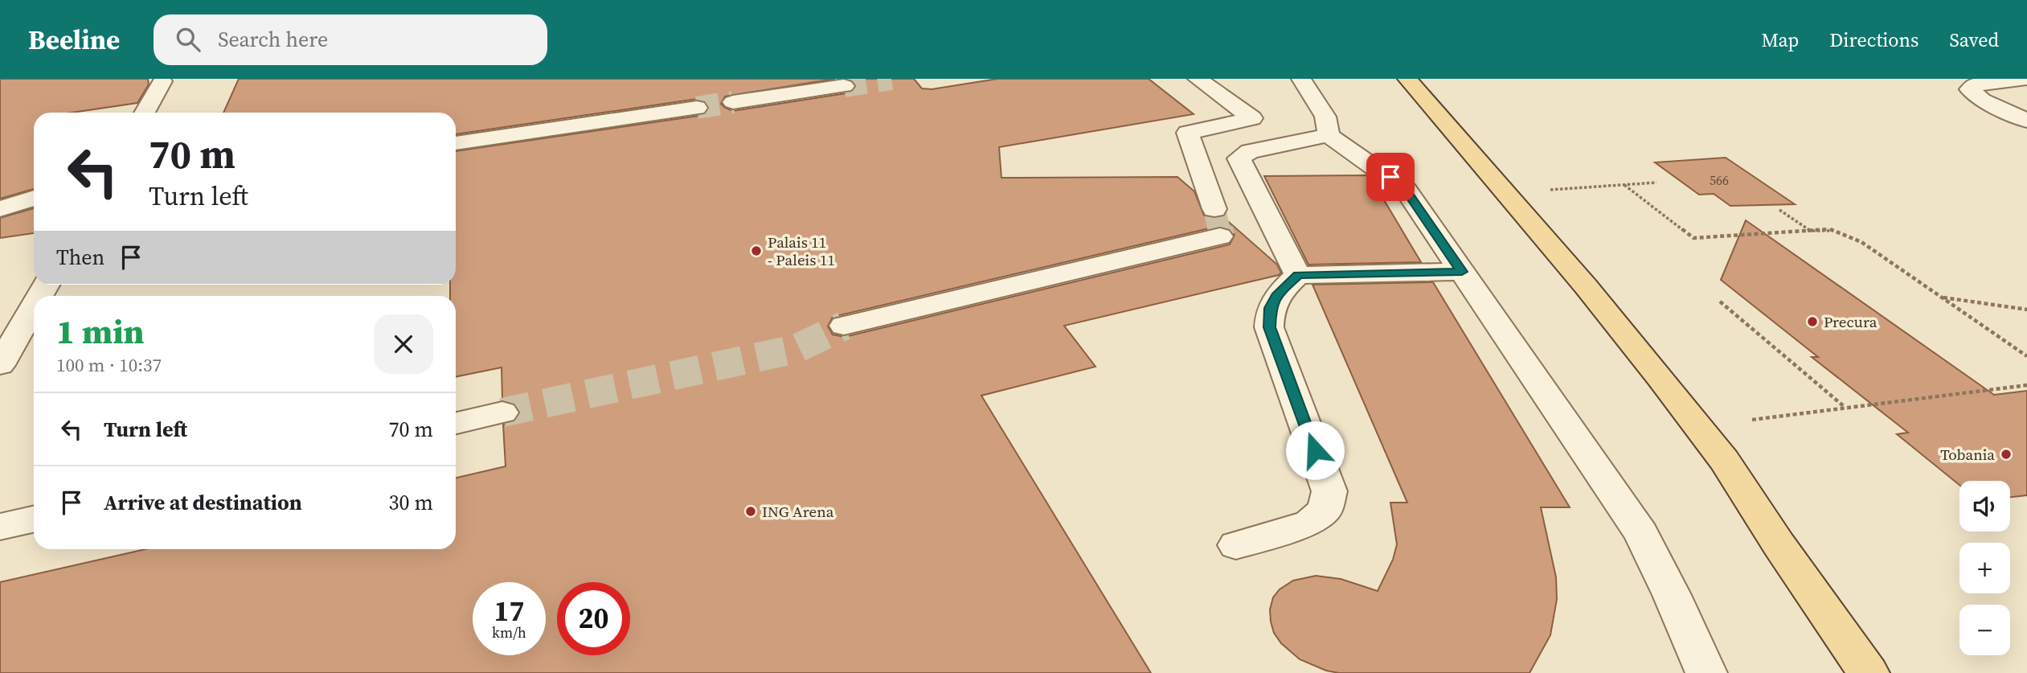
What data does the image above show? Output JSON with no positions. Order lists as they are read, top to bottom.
{
  "places": [
    "Palais 11 - Paleis 11",
    "Precura",
    "Tobania",
    "ING Arena"
  ],
  "house_numbers": ["566"],
  "page": {
    "header": "Beeline",
    "search": "Search here",
    "nav": ["Map", "Directions", "Saved"],
    "turn": ["70 m", "Turn left"],
    "then": "Then",
    "heading": ["1 min", "100 m · 10:37"],
    "list": [
      {
        "name": "Turn left",
        "value": "70 m"
      },
      {
        "name": "Arrive at destination",
        "value": "30 m"
      }
    ],
    "map_buttons": ["+", "−"],
    "speed": "17 km/h",
    "limit": "20"
  }
}
